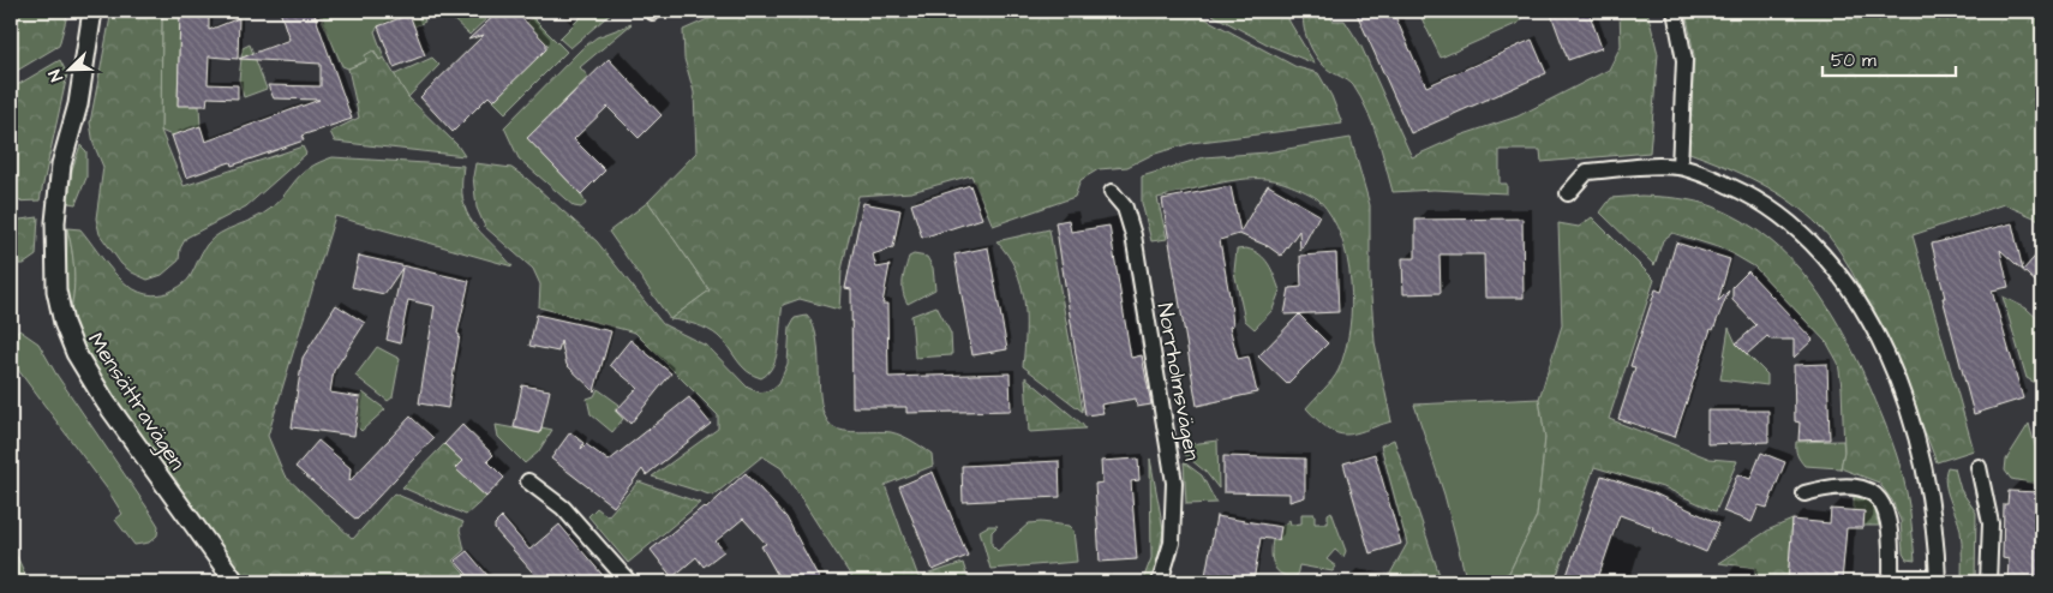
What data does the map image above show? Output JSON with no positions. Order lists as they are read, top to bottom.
{
  "streets": {
    "street": ["Norrholmsvägen", "Mensättravägen"]
  },
  "scale_bar": "50 m",
  "north": "bottom left"
}
